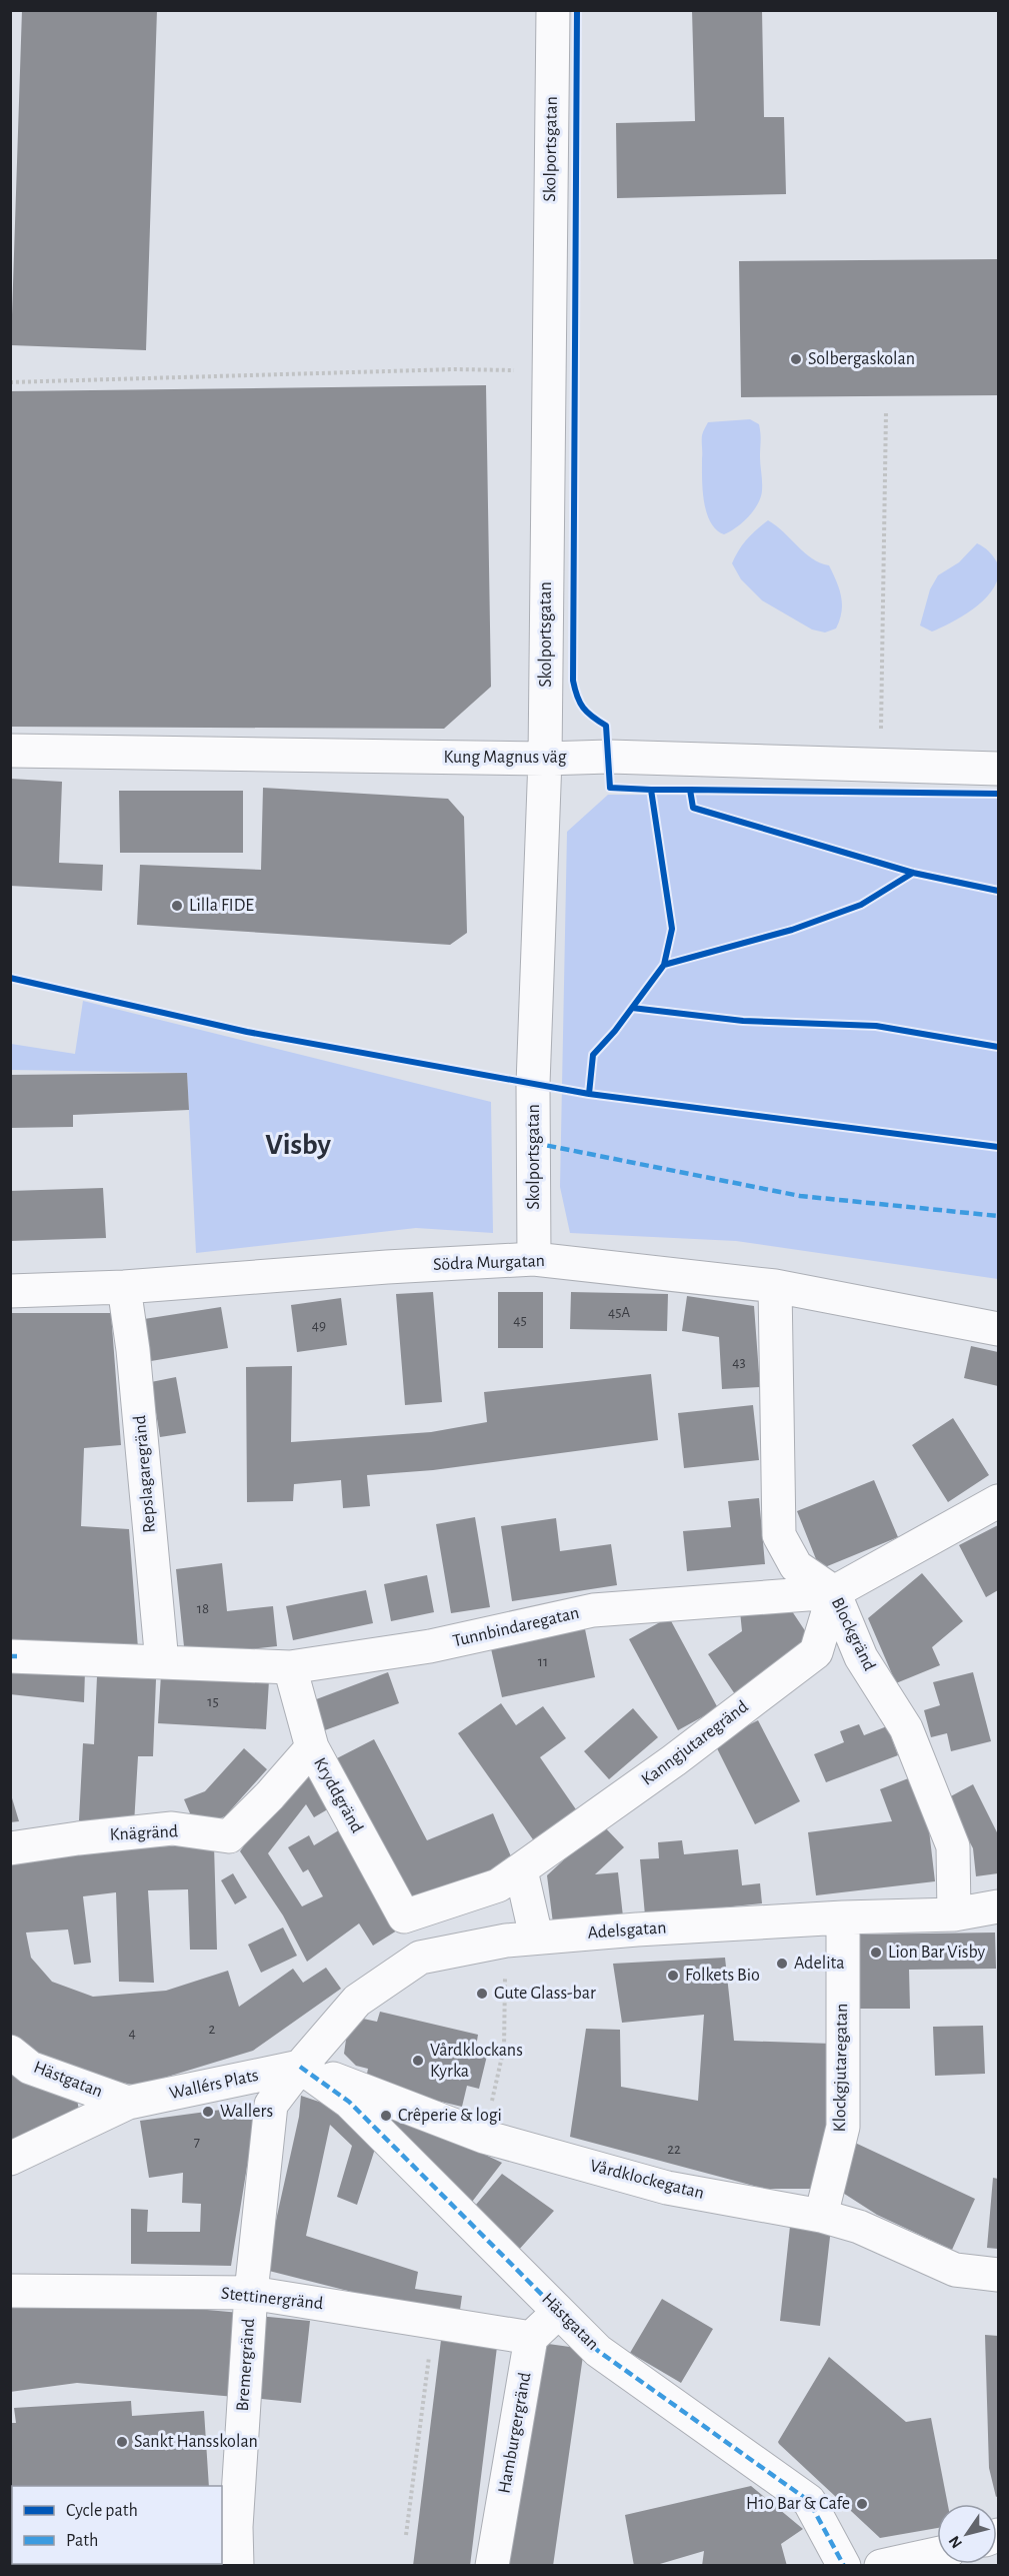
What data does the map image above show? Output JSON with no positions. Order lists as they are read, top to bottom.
{
  "streets": {
    "street": [
      "Skolportsgatan",
      "Kung Magnus väg",
      "Södra Murgatan",
      "Repslagaregränd",
      "Tunnbindaregatan",
      "Blockgränd",
      "Kanngjutaregränd",
      "Kryddgränd",
      "Knägränd",
      "Adelsgatan",
      "Klockgjutaregatan",
      "Hästgatan",
      "Wallérs Plats",
      "Vårdklockegatan",
      "Stettinergränd",
      "Bremergränd",
      "Hamburgergränd"
    ]
  },
  "crossings": [
    ["Skolportsgatan", "Kung Magnus väg"],
    ["Skolportsgatan", "Södra Murgatan"],
    ["Södra Murgatan", "Repslagaregränd"],
    ["Södra Murgatan", "Blockgränd"],
    ["Repslagaregränd", "Tunnbindaregatan"],
    ["Tunnbindaregatan", "Blockgränd"],
    ["Tunnbindaregatan", "Kanngjutaregränd"],
    ["Tunnbindaregatan", "Kryddgränd"],
    ["Blockgränd", "Kanngjutaregränd"],
    ["Blockgränd", "Adelsgatan"],
    ["Kanngjutaregränd", "Kryddgränd"],
    ["Kryddgränd", "Knägränd"],
    ["Adelsgatan", "Klockgjutaregatan"],
    ["Adelsgatan", "Hästgatan"],
    ["Adelsgatan", "Wallérs Plats"],
    ["Adelsgatan", "Vårdklockegatan"],
    ["Adelsgatan", "Bremergränd"],
    ["Klockgjutaregatan", "Vårdklockegatan"],
    ["Hästgatan", "Wallérs Plats"],
    ["Hästgatan", "Vårdklockegatan"],
    ["Hästgatan", "Bremergränd"],
    ["Wallérs Plats", "Vårdklockegatan"],
    ["Wallérs Plats", "Bremergränd"],
    ["Vårdklockegatan", "Bremergränd"],
    ["Stettinergränd", "Bremergränd"],
    ["Stettinergränd", "Hamburgergränd"]
  ],
  "districts": ["Visby"],
  "places": [
    "Solbergaskolan",
    "Lilla FIDE",
    "Lion Bar Visby",
    "Adelita",
    "Folkets Bio",
    "Gute Glass-bar",
    "Vårdklockans Kyrka",
    "Wallers",
    "Crêperie & logi",
    "Sankt Hansskolan",
    "H10 Bar & Cafe"
  ],
  "house_numbers": [
    "45A",
    "45",
    "49",
    "43",
    "18",
    "11",
    "15",
    "2",
    "4",
    "7",
    "22"
  ],
  "legend": ["Cycle path", "Path"],
  "north": "bottom left"
}
